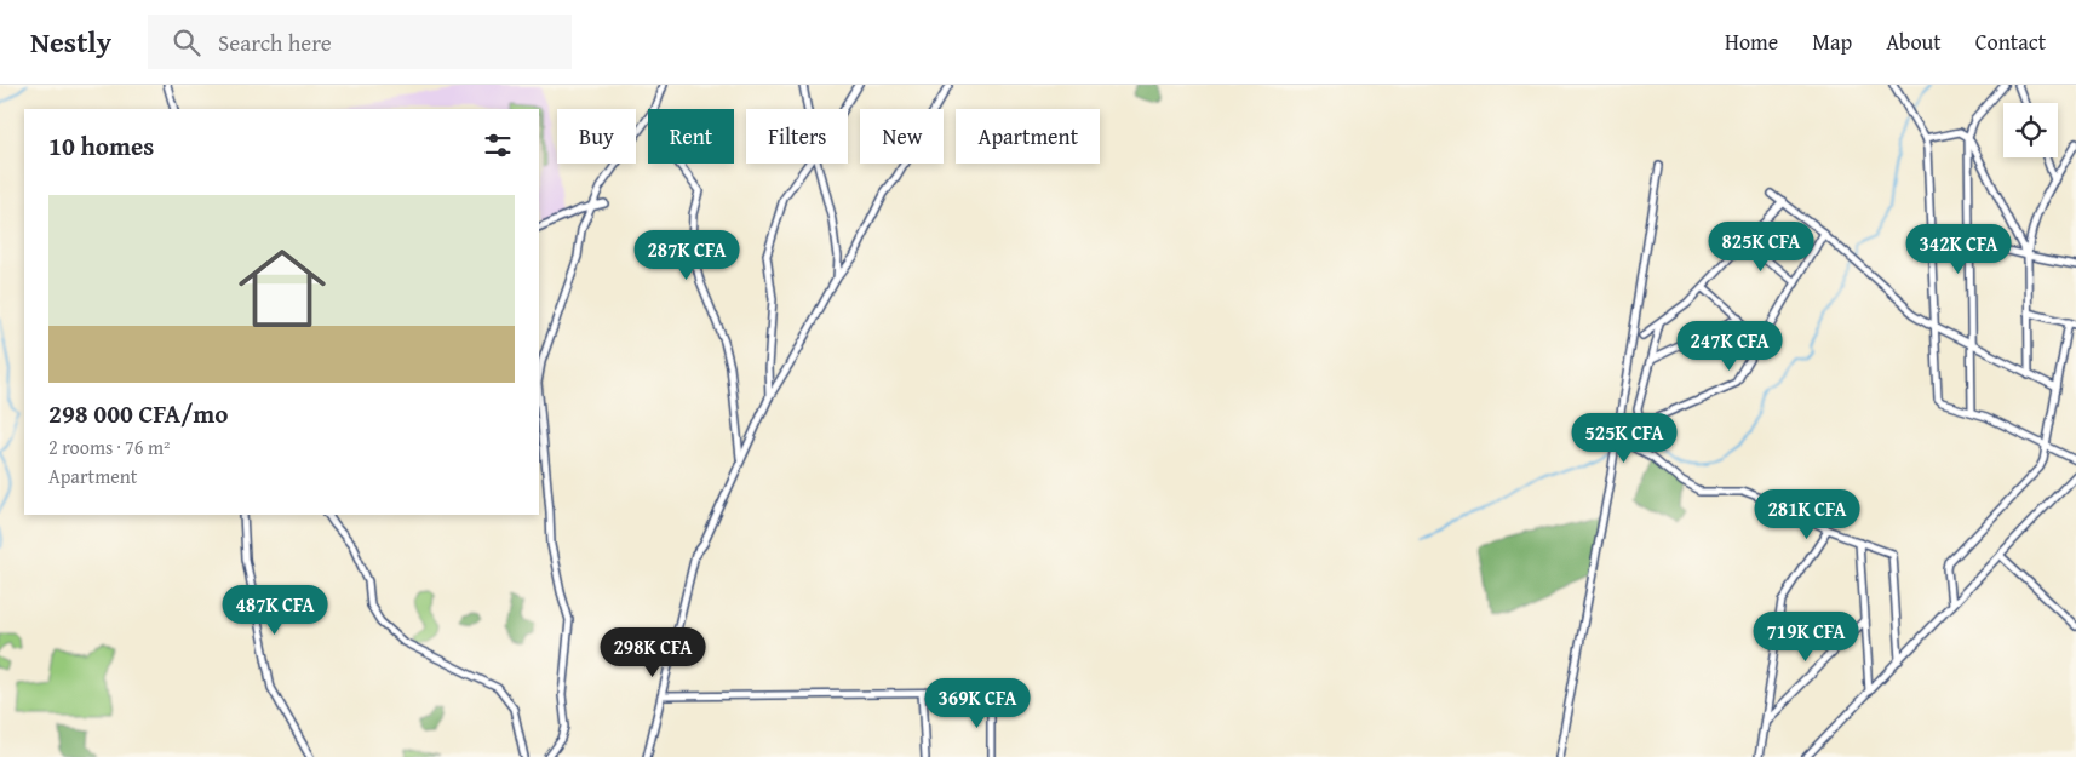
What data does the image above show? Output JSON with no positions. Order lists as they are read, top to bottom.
{
  "page": {
    "header": "Nestly",
    "search": "Search here",
    "nav": [
      "Home",
      "Map",
      "About",
      "Contact"
    ],
    "chip": [
      "Buy",
      "Rent",
      "Filters",
      "New",
      "Apartment"
    ],
    "heading": "10 homes",
    "list": [
      {
        "name": "298 000 CFA/mo",
        "note": "2 rooms · 76 m² · Apartment"
      }
    ],
    "price": [
      "825K CFA",
      "342K CFA",
      "287K CFA",
      "247K CFA",
      "525K CFA",
      "281K CFA",
      "487K CFA",
      "719K CFA",
      "298K CFA",
      "369K CFA"
    ]
  }
}
